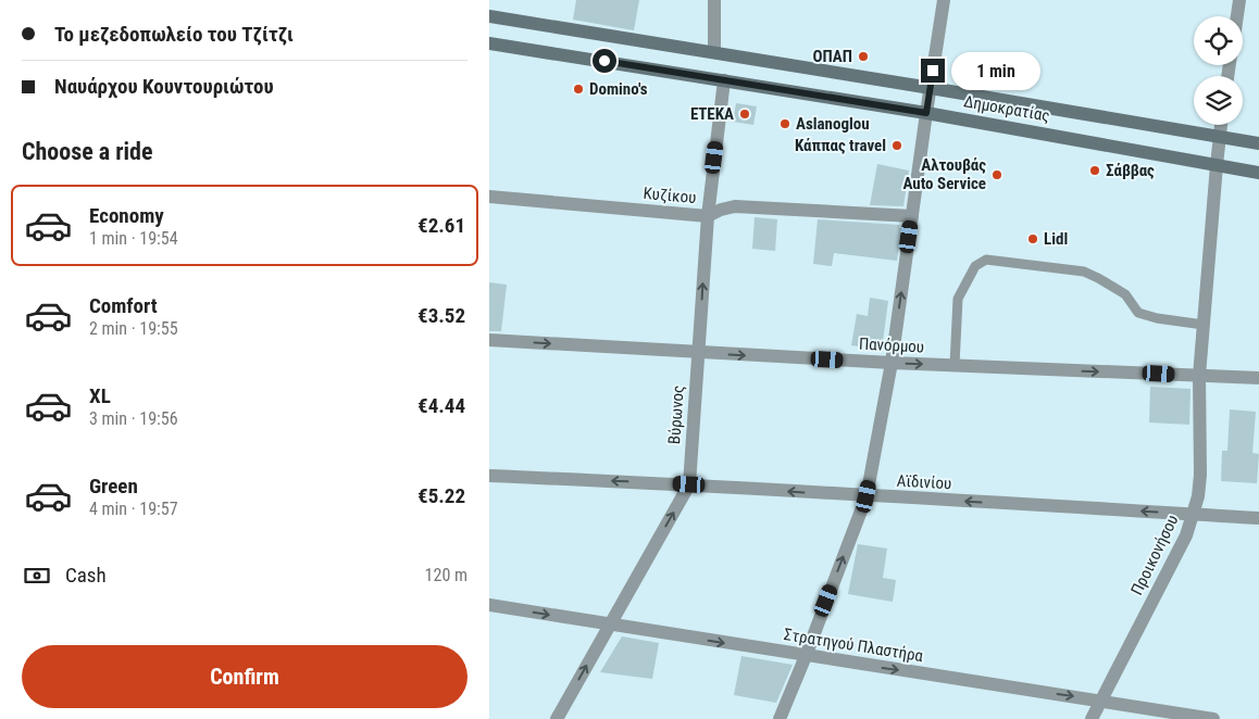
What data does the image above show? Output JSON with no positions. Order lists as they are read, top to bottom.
{
  "streets": {
    "main road": ["Δημοκρατίας"],
    "street": [
      "Κυζίκου",
      "Πανόρμου",
      "Βύρωνος",
      "Αϊδινίου",
      "Προικονήσου",
      "Στρατηγού Πλαστήρα"
    ]
  },
  "crossings": [
    ["Δημοκρατίας", "Βύρωνος"],
    ["Δημοκρατίας", "Προικονήσου"],
    ["Κυζίκου", "Βύρωνος"],
    ["Πανόρμου", "Βύρωνος"],
    ["Πανόρμου", "Προικονήσου"],
    ["Βύρωνος", "Αϊδινίου"],
    ["Βύρωνος", "Στρατηγού Πλαστήρα"],
    ["Αϊδινίου", "Προικονήσου"],
    ["Προικονήσου", "Στρατηγού Πλαστήρα"]
  ],
  "one_way": [
    "Πανόρμου",
    "Βύρωνος",
    "Αϊδινίου",
    "Στρατηγού Πλαστήρα"
  ],
  "places": [
    "ΟΠΑΠ",
    "Domino's",
    "ΕΤΕΚΑ",
    "Aslanoglou",
    "Κάππας travel",
    "Σάββας",
    "Αλτουβάς Auto Service",
    "Lidl"
  ],
  "page": {
    "banner": ["Το μεζεδοπωλείο του Τζίτζι", "Ναυάρχου Κουντουριώτου"],
    "bubble": "1 min",
    "heading": "Choose a ride",
    "list": [
      {
        "name": "Economy",
        "note": "1 min · 19:54",
        "value": "€2.61"
      },
      {
        "name": "Comfort",
        "note": "2 min · 19:55",
        "value": "€3.52"
      },
      {
        "name": "XL",
        "note": "3 min · 19:56",
        "value": "€4.44"
      },
      {
        "name": "Green",
        "note": "4 min · 19:57",
        "value": "€5.22"
      }
    ],
    "pay": ["Cash", "120 m"],
    "buttons": "Confirm"
  }
}
